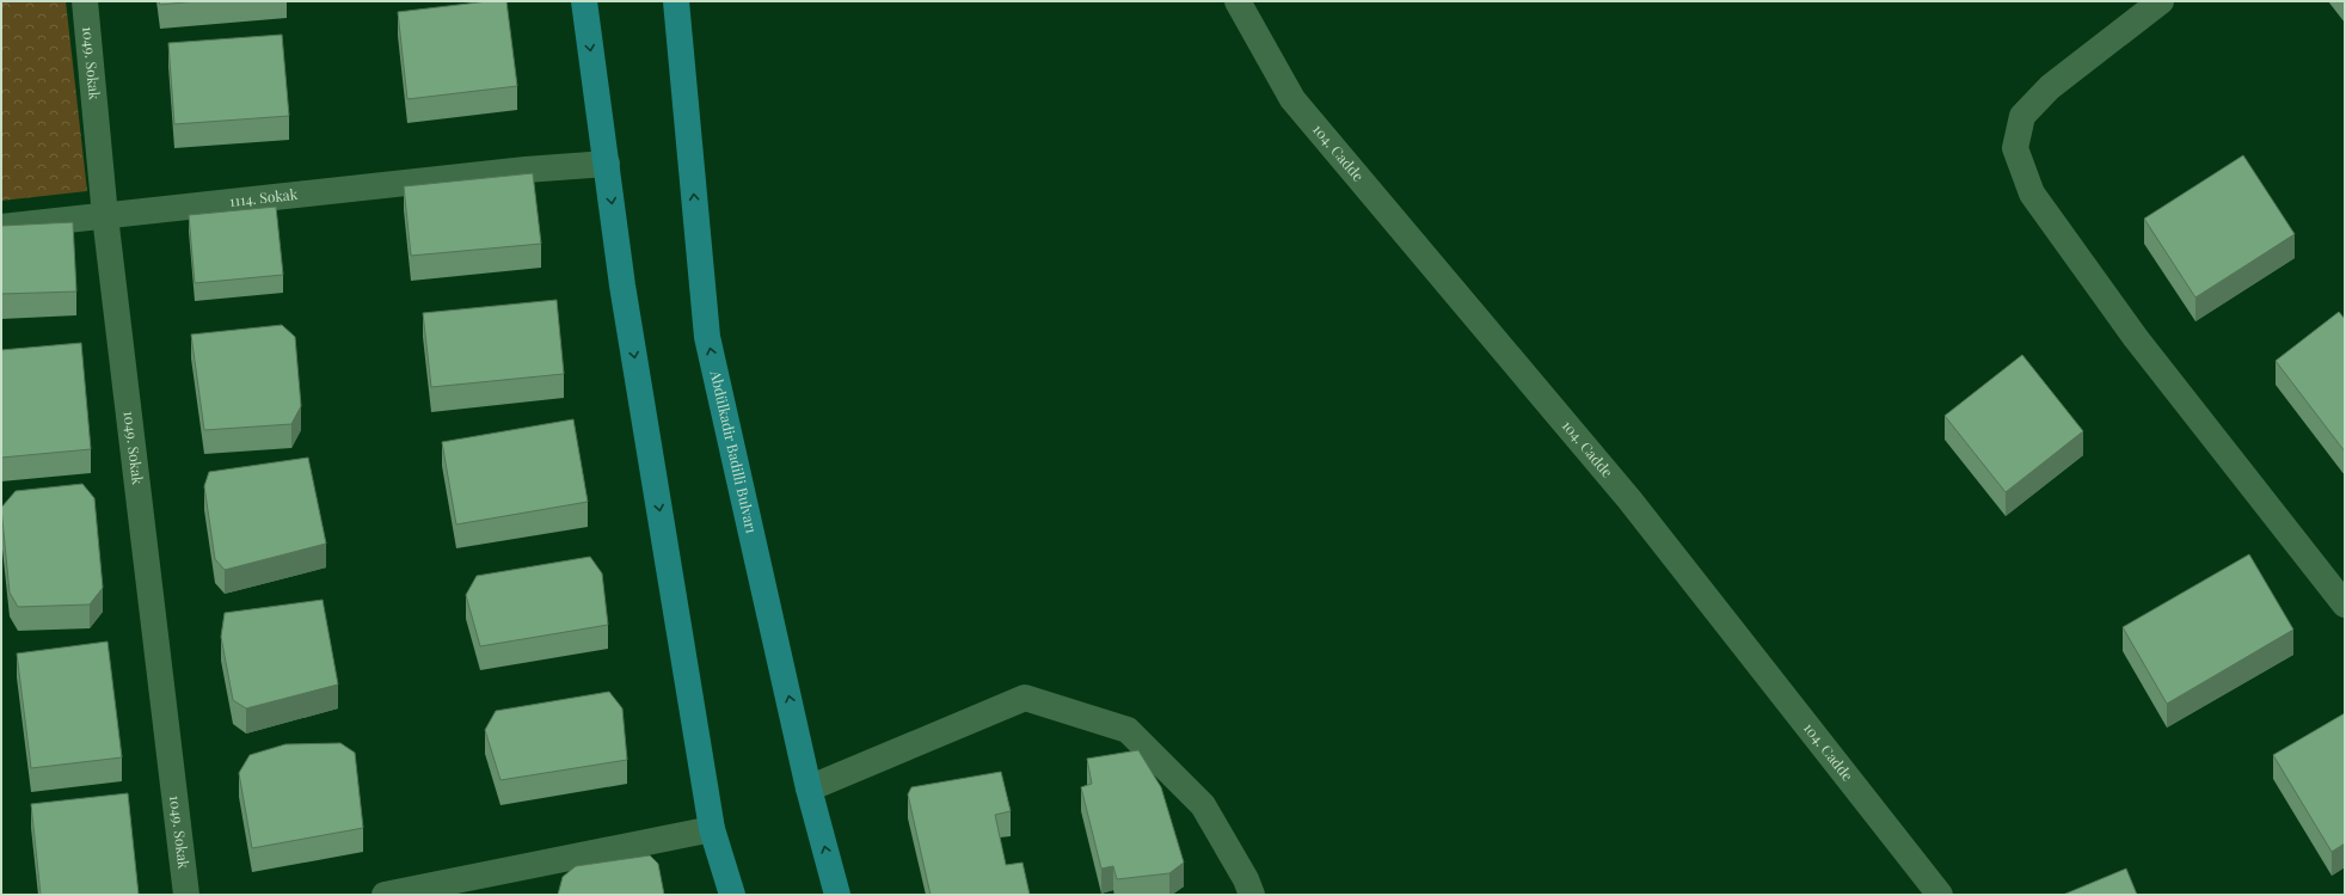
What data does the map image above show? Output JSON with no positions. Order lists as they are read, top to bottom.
{
  "streets": {
    "main road": ["Abdülkadir Badilli Bulvarı"],
    "street": ["1049. Sokak", "104. Cadde", "1114. Sokak"]
  },
  "crossings": [
    ["1049. Sokak", "1114. Sokak"]
  ]
}
